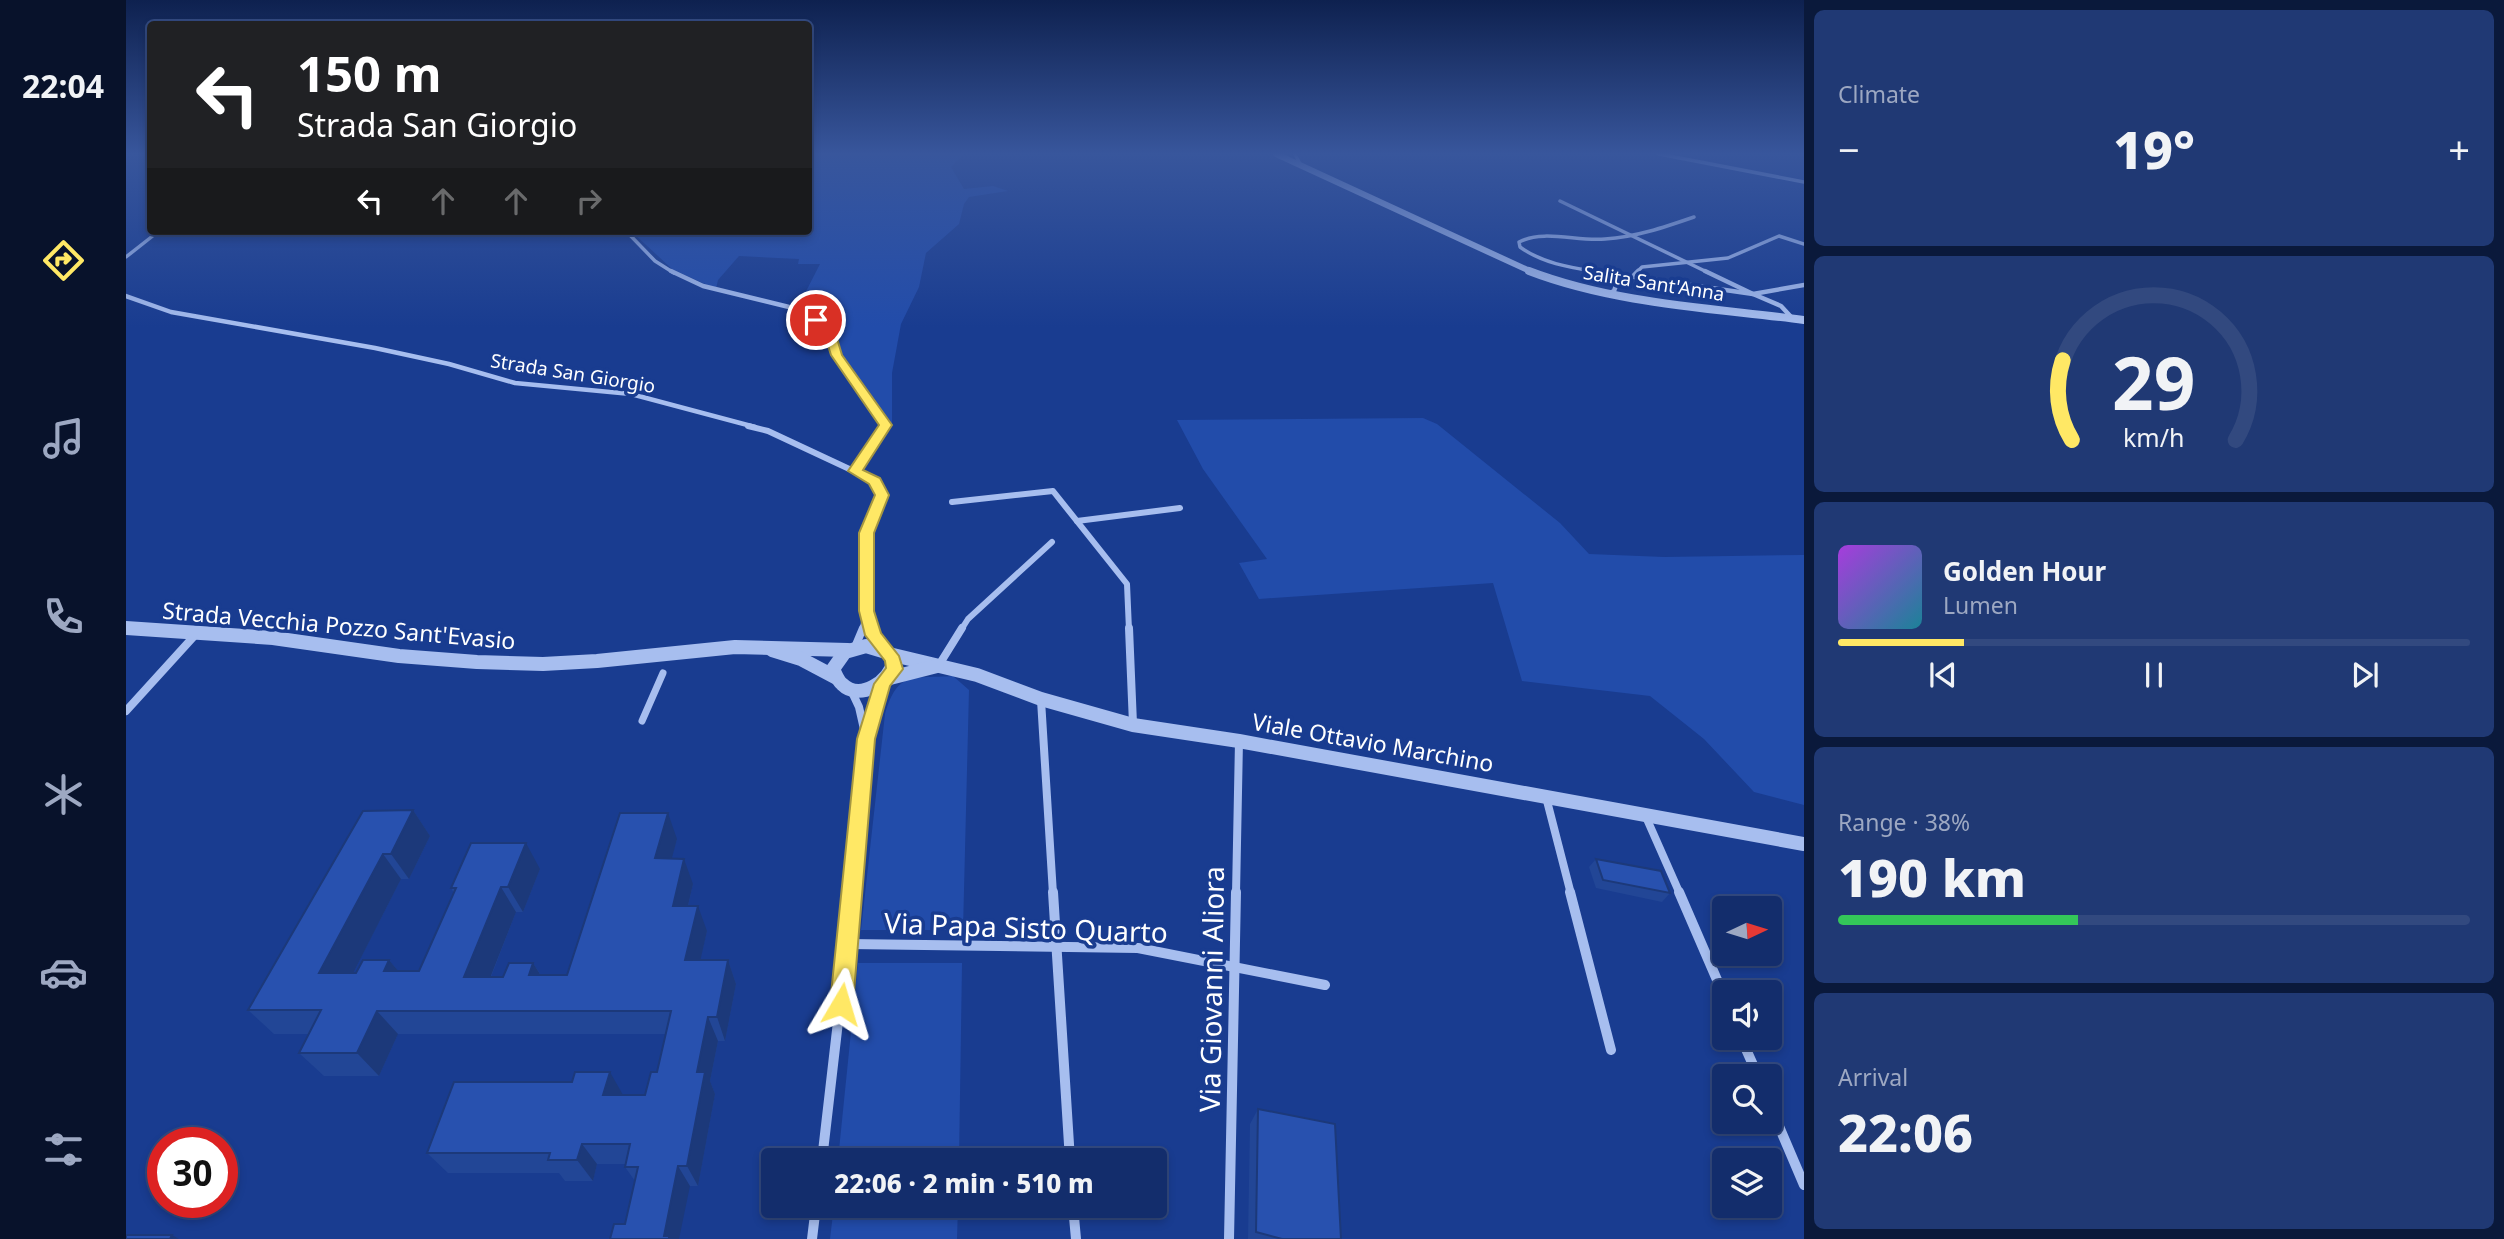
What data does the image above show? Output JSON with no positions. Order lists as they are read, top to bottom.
{
  "streets": {
    "street": [
      "Salita Sant'Anna",
      "Strada San Giorgio",
      "Strada Vecchia Pozzo Sant'Evasio",
      "Viale Ottavio Marchino",
      "Via Papa Sisto Quarto",
      "Via Giovanni Aliora"
    ]
  },
  "crossings": [
    ["Strada San Giorgio", "Strada Vecchia Pozzo Sant'Evasio"],
    ["Strada San Giorgio", "Viale Ottavio Marchino"],
    ["Strada Vecchia Pozzo Sant'Evasio", "Viale Ottavio Marchino"],
    ["Viale Ottavio Marchino", "Via Giovanni Aliora"],
    ["Via Papa Sisto Quarto", "Via Giovanni Aliora"]
  ],
  "north": "right",
  "page": {
    "tabs": "22:04",
    "tile": [
      "Climate",
      ["Range · 38%", "190 km"],
      ["Arrival", "22:06"]
    ],
    "turn": ["150 m", "Strada San Giorgio"],
    "heat": ["−", "19°", "+"],
    "song": ["Golden Hour", "Lumen"],
    "limit": "30",
    "trip": "22:06 · 2 min · 510 m",
    "gauge": ["29", "km/h"]
  }
}
